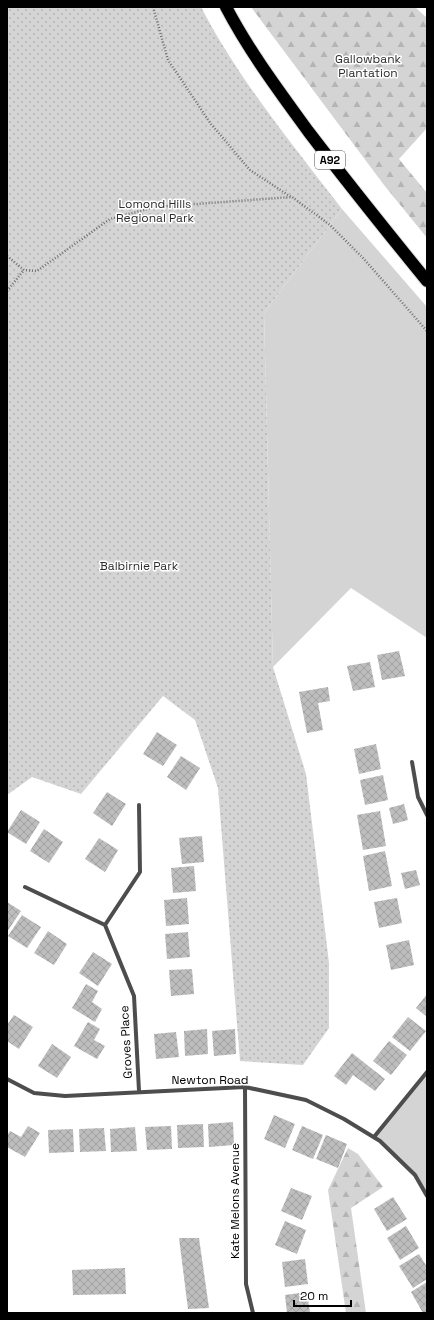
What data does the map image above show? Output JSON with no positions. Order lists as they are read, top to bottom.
{
  "streets": {
    "highway": ["A92"],
    "street": ["Groves Place", "Newton Road", "Kate Melons Avenue"]
  },
  "crossings": [
    ["Groves Place", "Newton Road"],
    ["Newton Road", "Kate Melons Avenue"]
  ],
  "parks": ["Gallowbank Plantation", "Lomond Hills Regional Park", "Balbirnie Park"],
  "scale_bar": "20 m"
}
